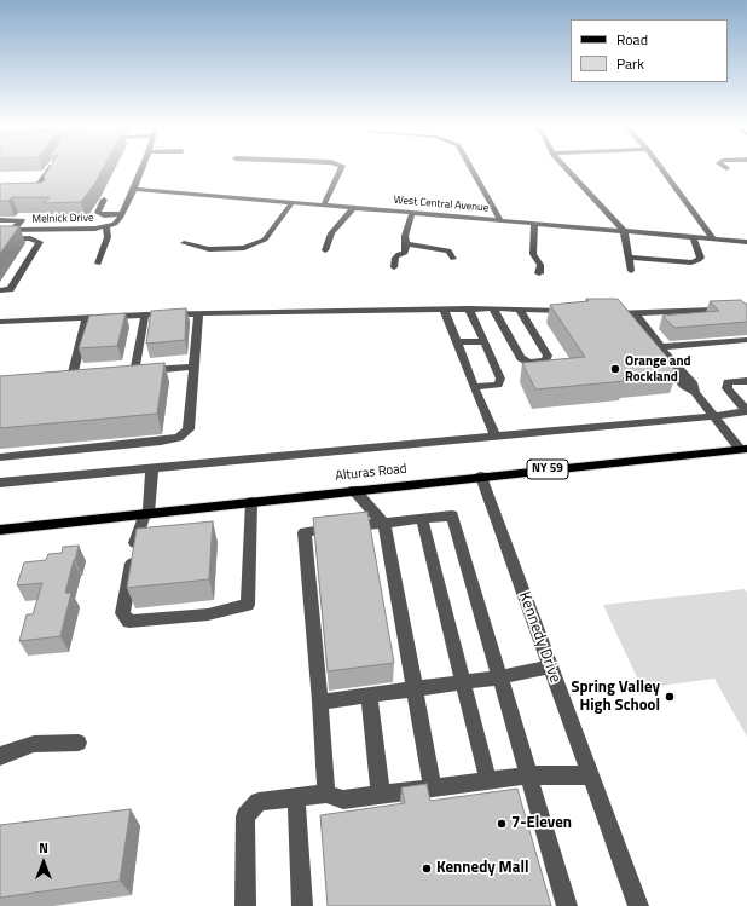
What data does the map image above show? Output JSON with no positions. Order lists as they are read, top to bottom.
{
  "streets": {
    "main road": ["NY 59", "Alturas Road"],
    "street": ["West Central Avenue", "Melnick Drive", "Kennedy Drive"]
  },
  "crossings": [
    ["West Central Avenue", "Melnick Drive"],
    ["Alturas Road", "Kennedy Drive"]
  ],
  "places": [
    "Orange and Rockland",
    "Spring Valley High School",
    "7-Eleven",
    "Kennedy Mall"
  ],
  "legend": ["Road", "Park"],
  "north": "top"
}
